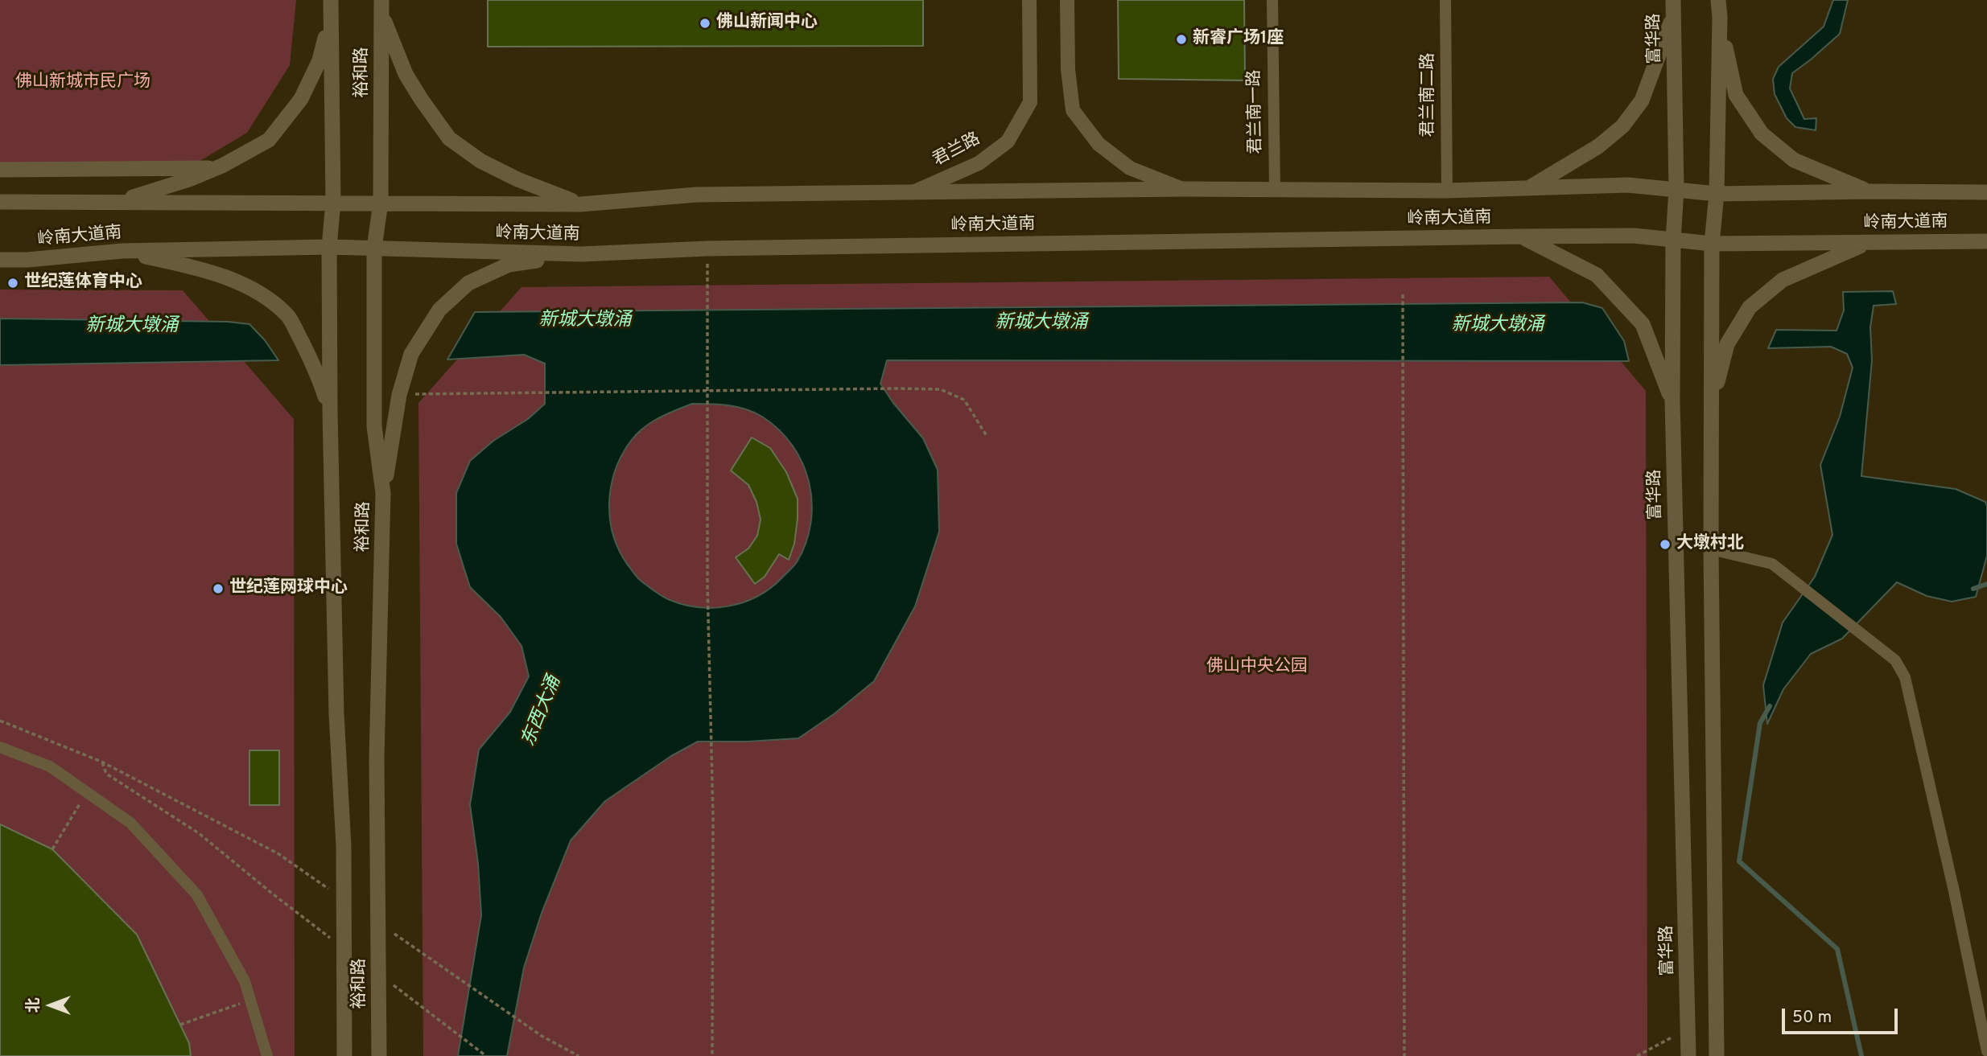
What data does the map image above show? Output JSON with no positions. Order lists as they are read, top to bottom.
{
  "streets": {
    "main road": ["富华路", "裕和路", "岭南大道南"],
    "street": ["君兰南二路", "君兰南一路", "君兰路"]
  },
  "crossings": [
    ["富华路", "岭南大道南"],
    ["裕和路", "岭南大道南"],
    ["君兰南二路", "岭南大道南"],
    ["君兰南一路", "岭南大道南"],
    ["君兰路", "岭南大道南"]
  ],
  "water": ["新城大墩涌", "东西大涌"],
  "parks": ["佛山新城市民广场", "佛山中央公园"],
  "places": [
    "佛山新闻中心",
    "新睿广场1座",
    "世纪莲体育中心",
    "大墩村北",
    "世纪莲网球中心"
  ],
  "scale_bar": "50 m",
  "north": "left"
}
